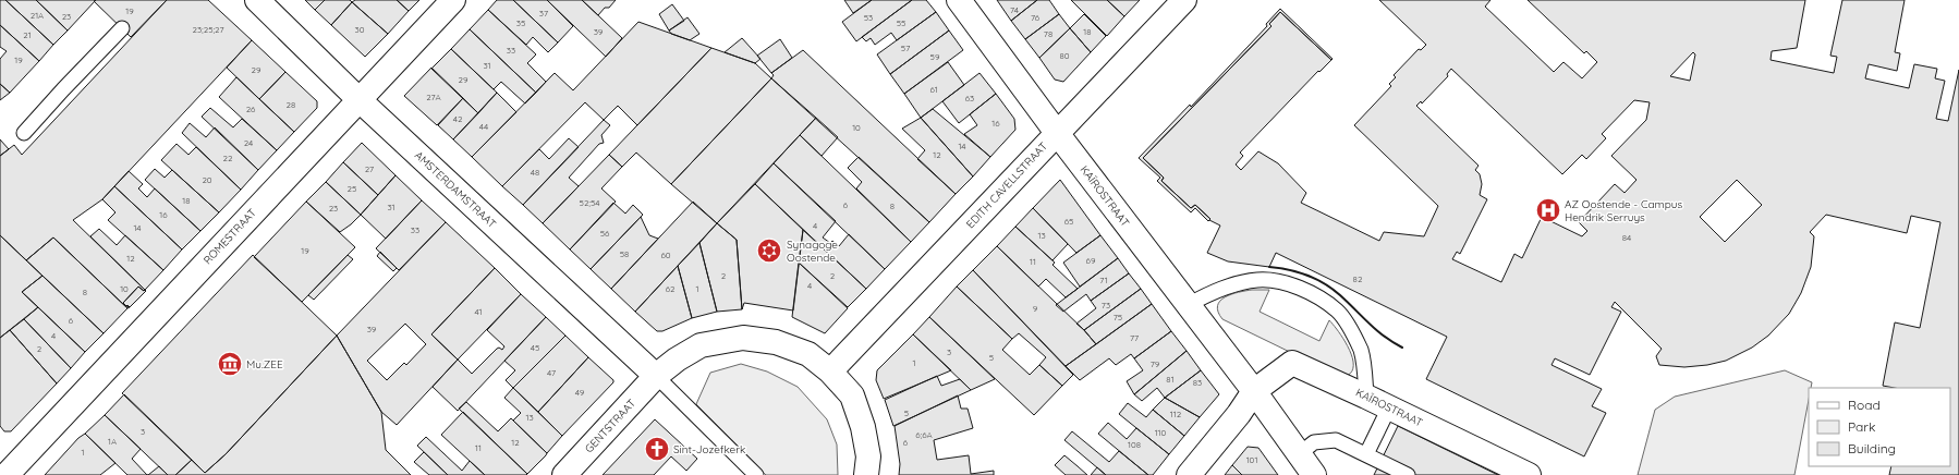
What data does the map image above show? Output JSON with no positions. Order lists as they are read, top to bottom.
{
  "streets": {
    "street": [
      "EDITH CAVELLSTRAAT",
      "AMSTERDAMSTRAAT",
      "KAÏROSTRAAT",
      "ROMESTRAAT",
      "GENTSTRAAT"
    ]
  },
  "crossings": [
    ["EDITH CAVELLSTRAAT", "KAÏROSTRAAT"],
    ["EDITH CAVELLSTRAAT", "GENTSTRAAT"],
    ["AMSTERDAMSTRAAT", "ROMESTRAAT"],
    ["AMSTERDAMSTRAAT", "GENTSTRAAT"]
  ],
  "places": {
    "hospital": ["AZ Oostende - Campus Hendrik Serruys"],
    "synagogue": ["Synagoge Oostende"],
    "museum": ["Mu.ZEE"],
    "church": ["Sint-Jozefkerk"]
  },
  "house_numbers": [
    "74",
    "19",
    "37",
    "21A",
    "23",
    "53",
    "76",
    "35",
    "55",
    "23;25;27",
    "30",
    "39",
    "18",
    "78",
    "21",
    "57",
    "33",
    "80",
    "59",
    "19",
    "31",
    "29",
    "29",
    "61",
    "27A",
    "63",
    "28",
    "26",
    "42",
    "16",
    "44",
    "10",
    "24",
    "14",
    "12",
    "22",
    "27",
    "48",
    "20",
    "25",
    "18",
    "52;54",
    "6",
    "8",
    "31",
    "23",
    "16",
    "65",
    "4",
    "14",
    "33",
    "56",
    "13",
    "84",
    "19",
    "58",
    "60",
    "12",
    "69",
    "11",
    "2",
    "2",
    "82",
    "71",
    "4",
    "10",
    "62",
    "1",
    "8",
    "73",
    "9",
    "41",
    "75",
    "6",
    "39",
    "4",
    "77",
    "45",
    "2",
    "3",
    "5",
    "1",
    "79",
    "47",
    "81",
    "83",
    "49",
    "5",
    "112",
    "13",
    "3",
    "110",
    "6;6A",
    "1A",
    "12",
    "6",
    "108",
    "11",
    "1",
    "101"
  ],
  "legend": ["Road", "Park", "Building"]
}
